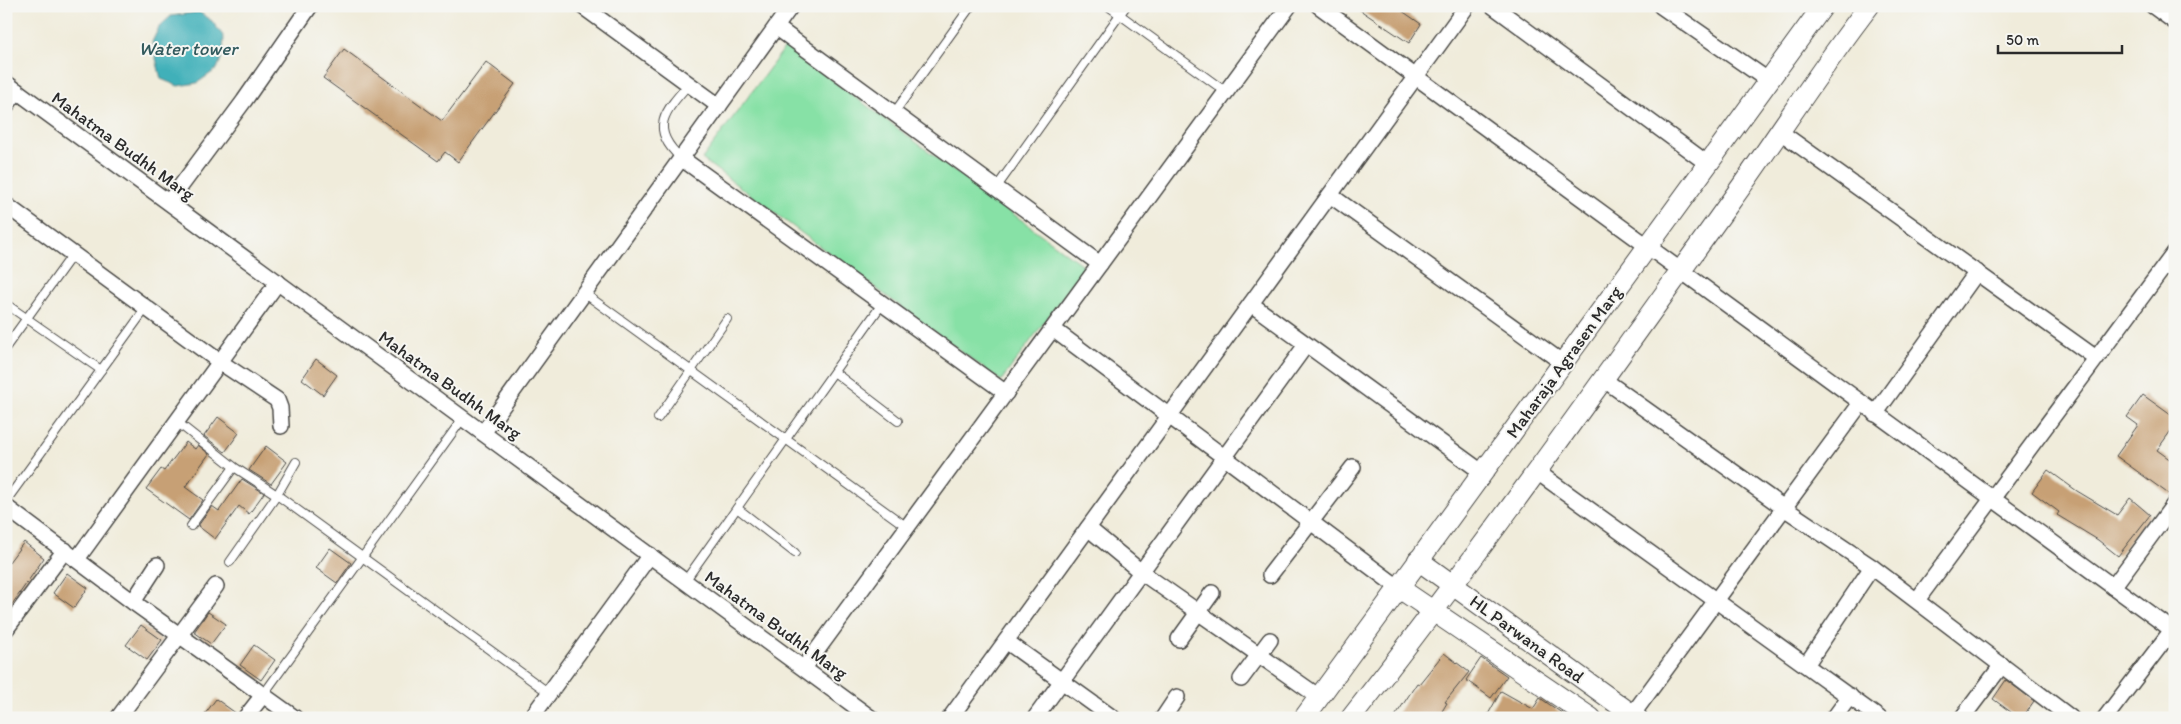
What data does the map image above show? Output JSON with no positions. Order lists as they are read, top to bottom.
{
  "streets": {
    "street": ["Mahatma Budhh Marg", "Maharaja Agrasen Marg", "HL Parwana Road"]
  },
  "crossings": [
    ["Maharaja Agrasen Marg", "HL Parwana Road"]
  ],
  "water": ["Water tower"],
  "scale_bar": "50 m"
}
